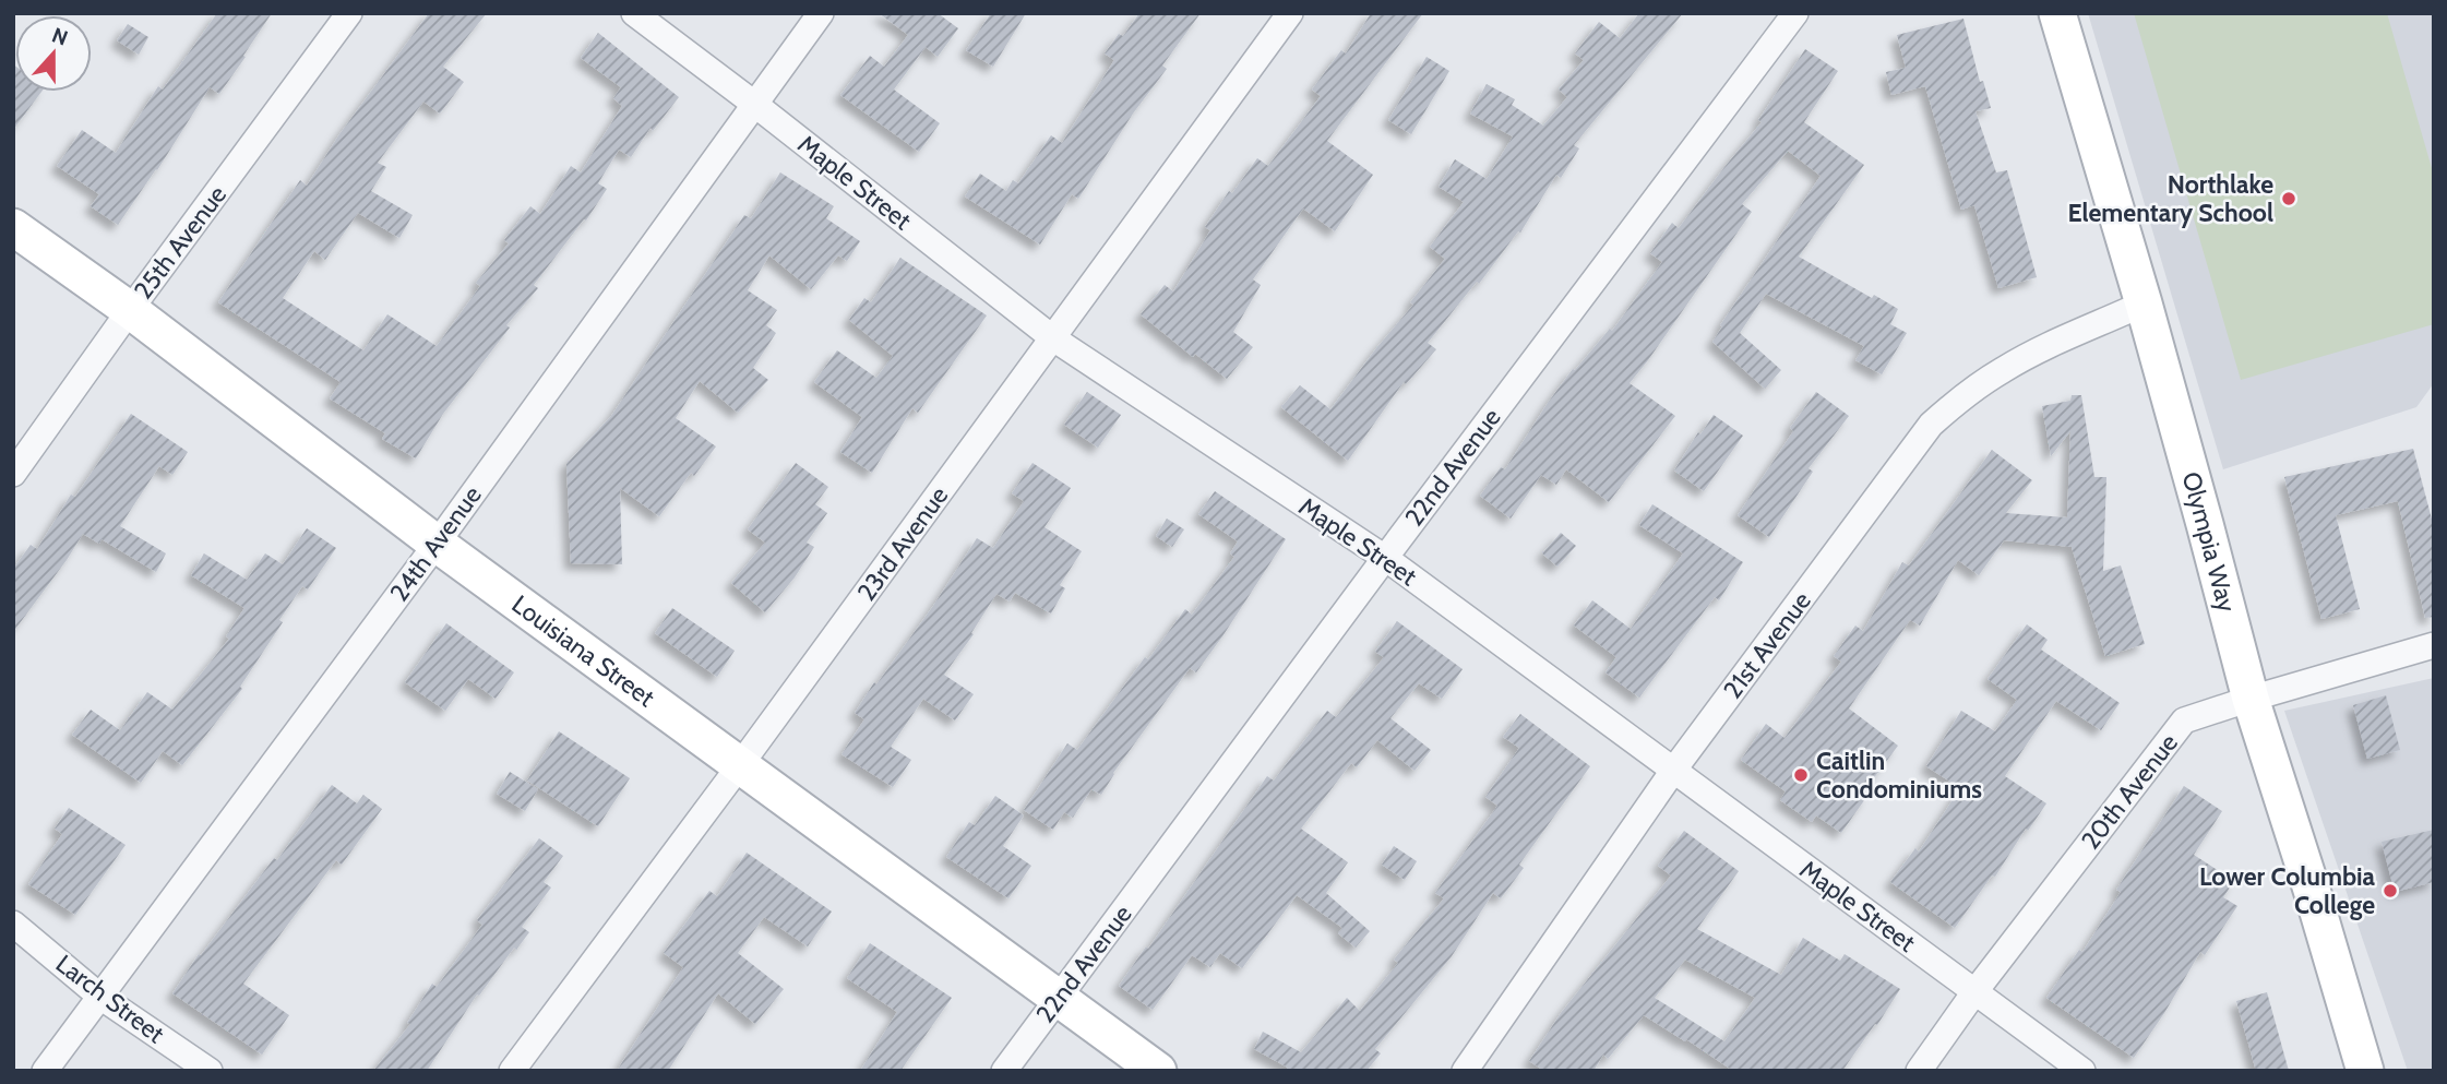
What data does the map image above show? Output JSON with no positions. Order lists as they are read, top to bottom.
{
  "streets": {
    "street": [
      "Maple Street",
      "25th Avenue",
      "22nd Avenue",
      "Olympia Way",
      "24th Avenue",
      "23rd Avenue",
      "21st Avenue",
      "Louisiana Street",
      "20th Avenue",
      "Larch Street"
    ]
  },
  "crossings": [
    ["Maple Street", "22nd Avenue"],
    ["Maple Street", "24th Avenue"],
    ["Maple Street", "23rd Avenue"],
    ["Maple Street", "21st Avenue"],
    ["Maple Street", "20th Avenue"],
    ["25th Avenue", "Louisiana Street"],
    ["22nd Avenue", "Louisiana Street"],
    ["Olympia Way", "21st Avenue"],
    ["Olympia Way", "20th Avenue"],
    ["24th Avenue", "Louisiana Street"],
    ["24th Avenue", "Larch Street"],
    ["23rd Avenue", "Louisiana Street"]
  ],
  "places": ["Northlake Elementary School", "Caitlin Condominiums", "Lower Columbia College"],
  "north": "top"
}
